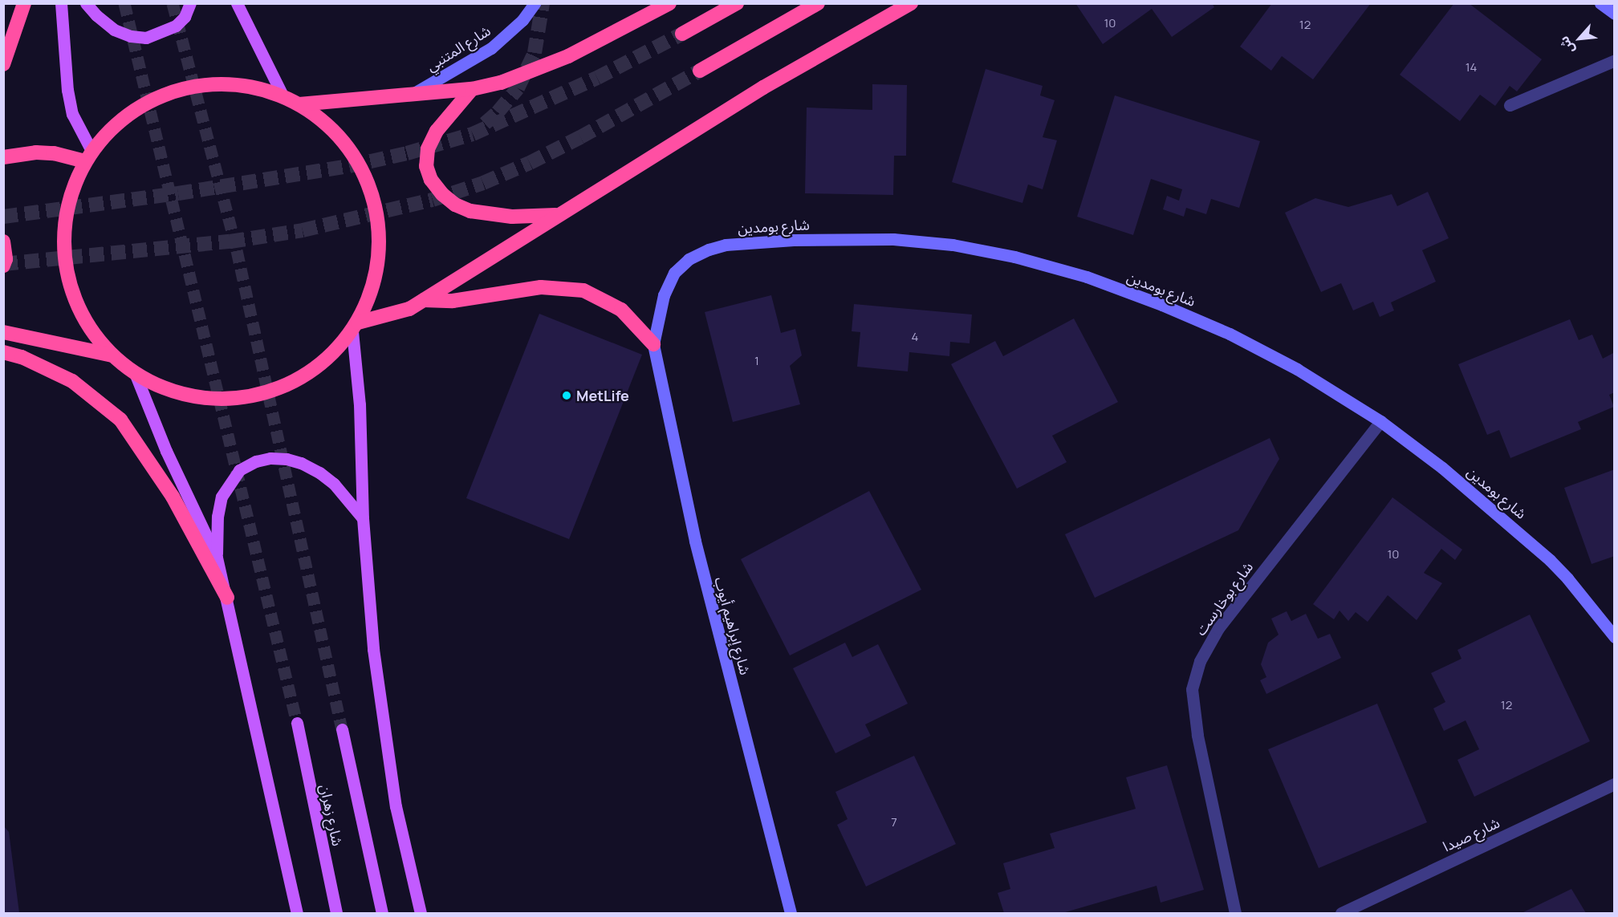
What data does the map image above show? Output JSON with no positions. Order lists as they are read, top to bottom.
{
  "streets": {
    "main road": ["شارع زهران"],
    "street": [
      "شارع المتنبي",
      "شارع بومدين",
      "شارع بوخارست",
      "شارع إبراهيم أيوب",
      "شارع صيدا"
    ]
  },
  "crossings": [
    ["شارع بومدين", "شارع بوخارست"],
    ["شارع بومدين", "شارع إبراهيم أيوب"]
  ],
  "places": ["MetLife"],
  "house_numbers": [
    "10",
    "12",
    "14",
    "4",
    "1",
    "10",
    "12",
    "7"
  ],
  "north": "bottom left"
}
